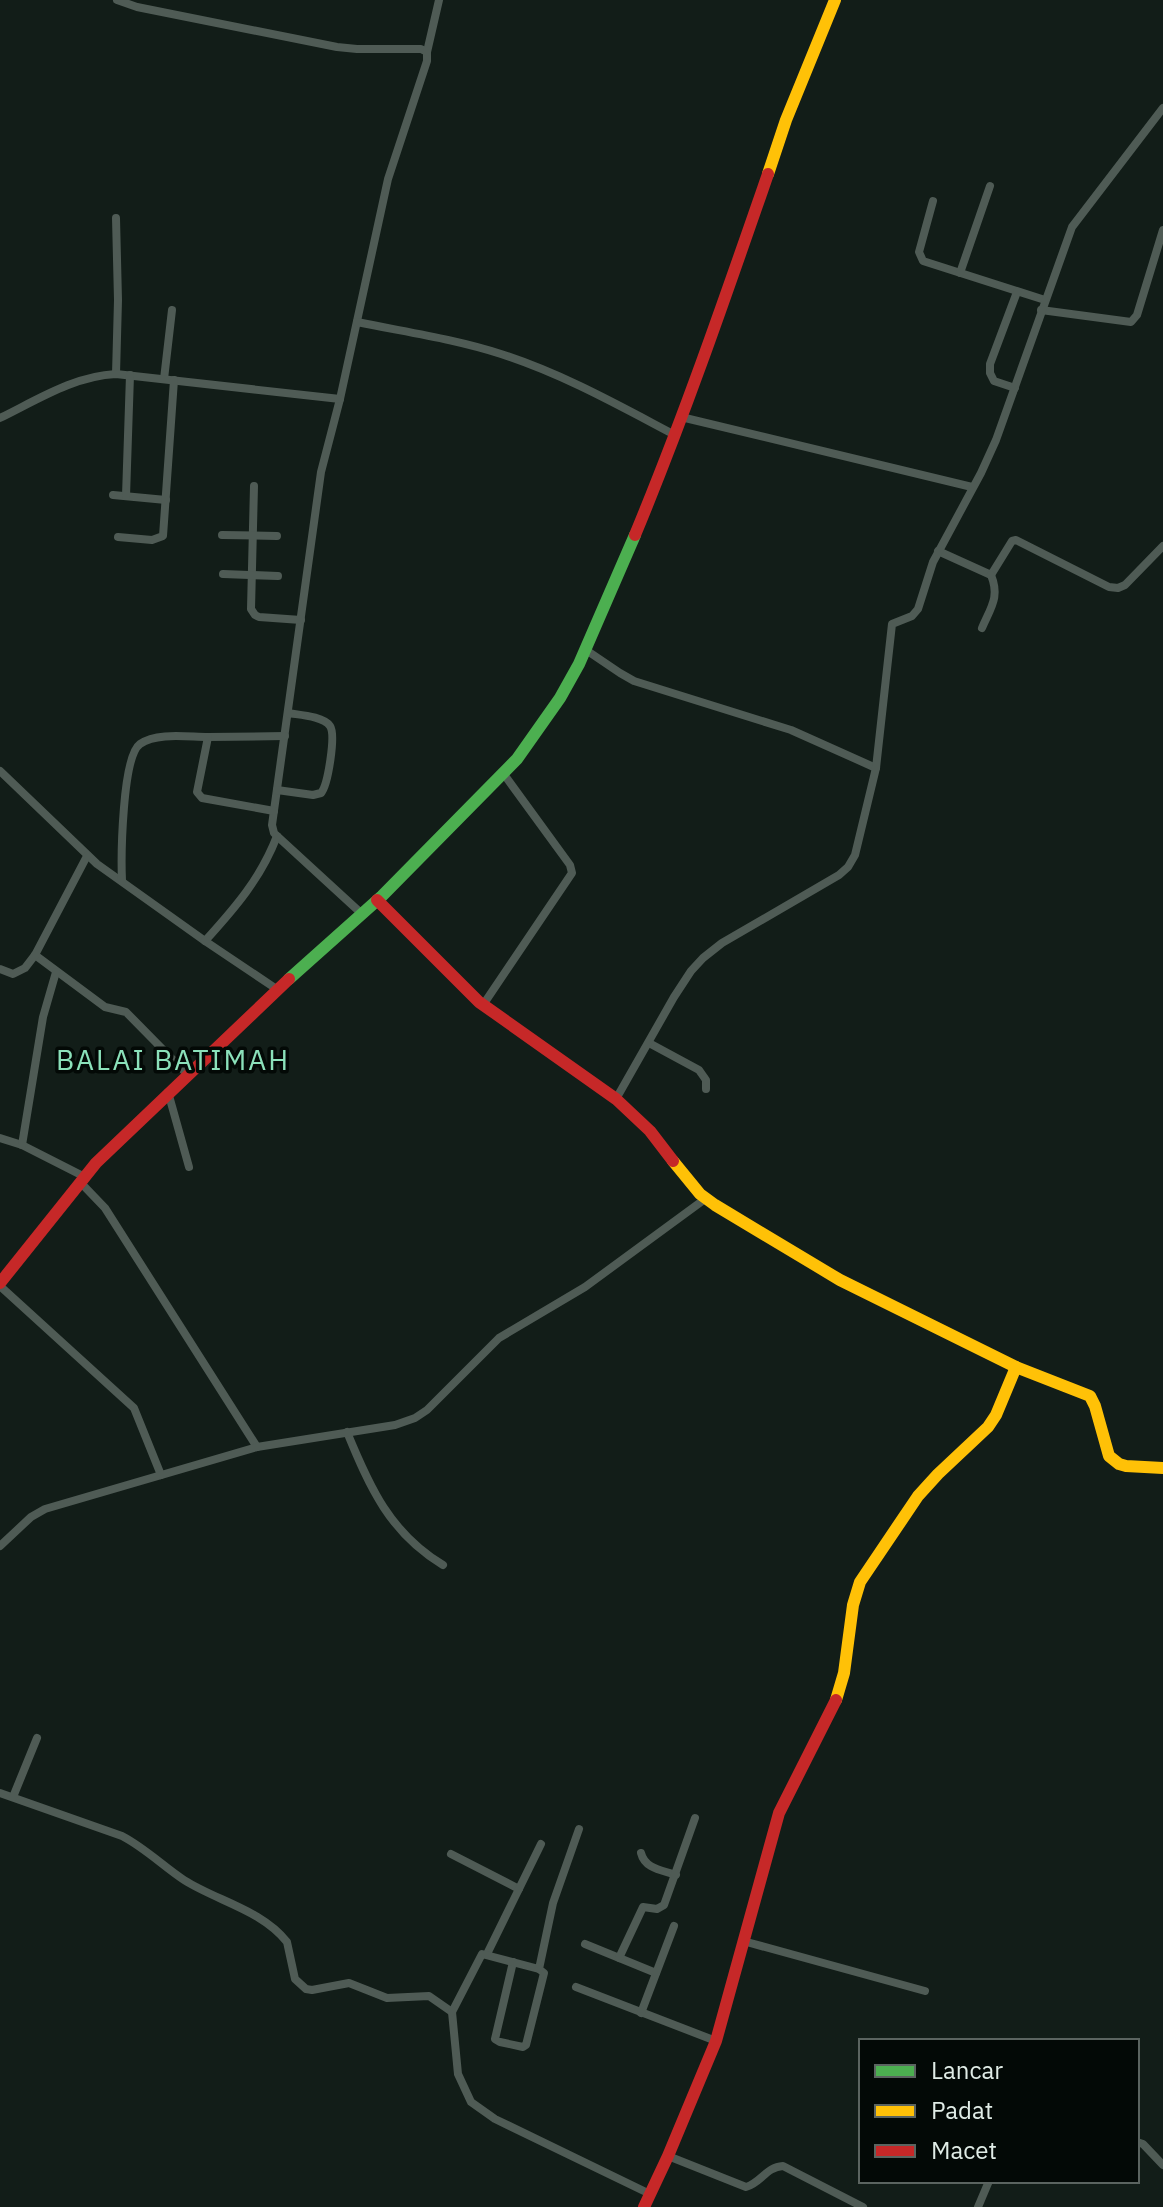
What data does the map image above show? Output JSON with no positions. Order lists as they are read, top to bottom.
{
  "districts": ["BALAI BATIMAH"],
  "legend": ["Lancar", "Padat", "Macet"]
}
